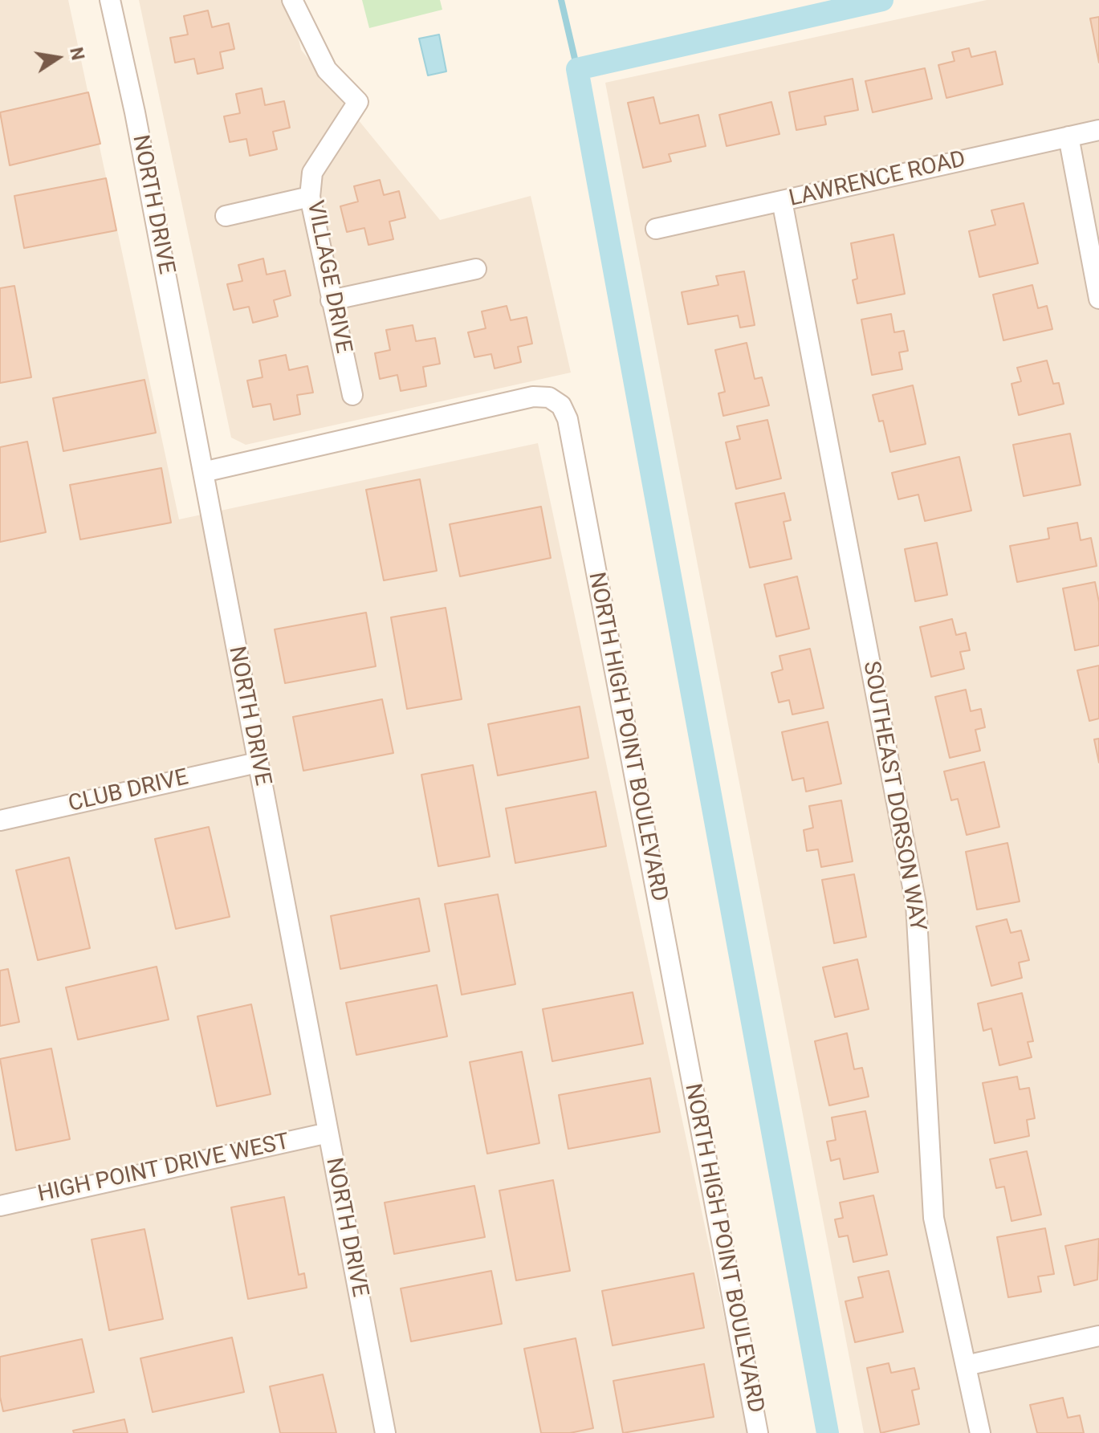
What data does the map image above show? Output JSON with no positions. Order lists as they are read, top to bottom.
{
  "streets": {
    "street": [
      "LAWRENCE ROAD",
      "NORTH DRIVE",
      "VILLAGE DRIVE",
      "NORTH HIGH POINT BOULEVARD",
      "CLUB DRIVE",
      "SOUTHEAST DORSON WAY",
      "HIGH POINT DRIVE WEST"
    ]
  },
  "crossings": [
    ["LAWRENCE ROAD", "SOUTHEAST DORSON WAY"],
    ["NORTH DRIVE", "NORTH HIGH POINT BOULEVARD"],
    ["NORTH DRIVE", "CLUB DRIVE"],
    ["NORTH DRIVE", "HIGH POINT DRIVE WEST"]
  ],
  "north": "right"
}
